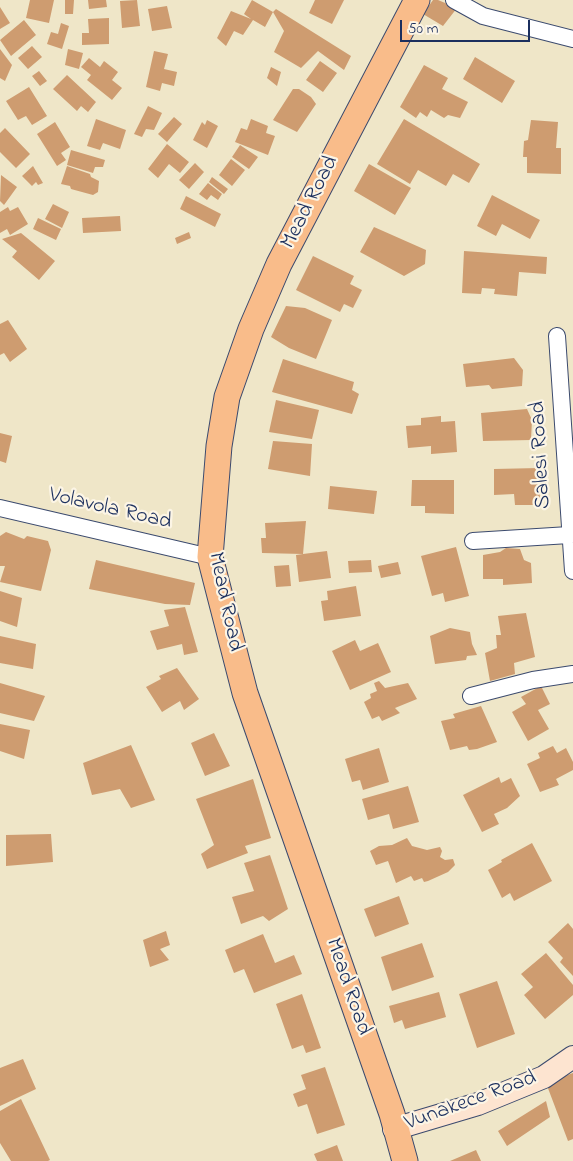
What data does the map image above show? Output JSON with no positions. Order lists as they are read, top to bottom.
{
  "streets": {
    "main road": ["Mead Road", "Vunakece Road"],
    "street": ["Salesi Road", "Volavola Road"]
  },
  "crossings": [
    ["Mead Road", "Volavola Road"],
    ["Mead Road", "Vunakece Road"]
  ],
  "scale_bar": "50 m"
}
